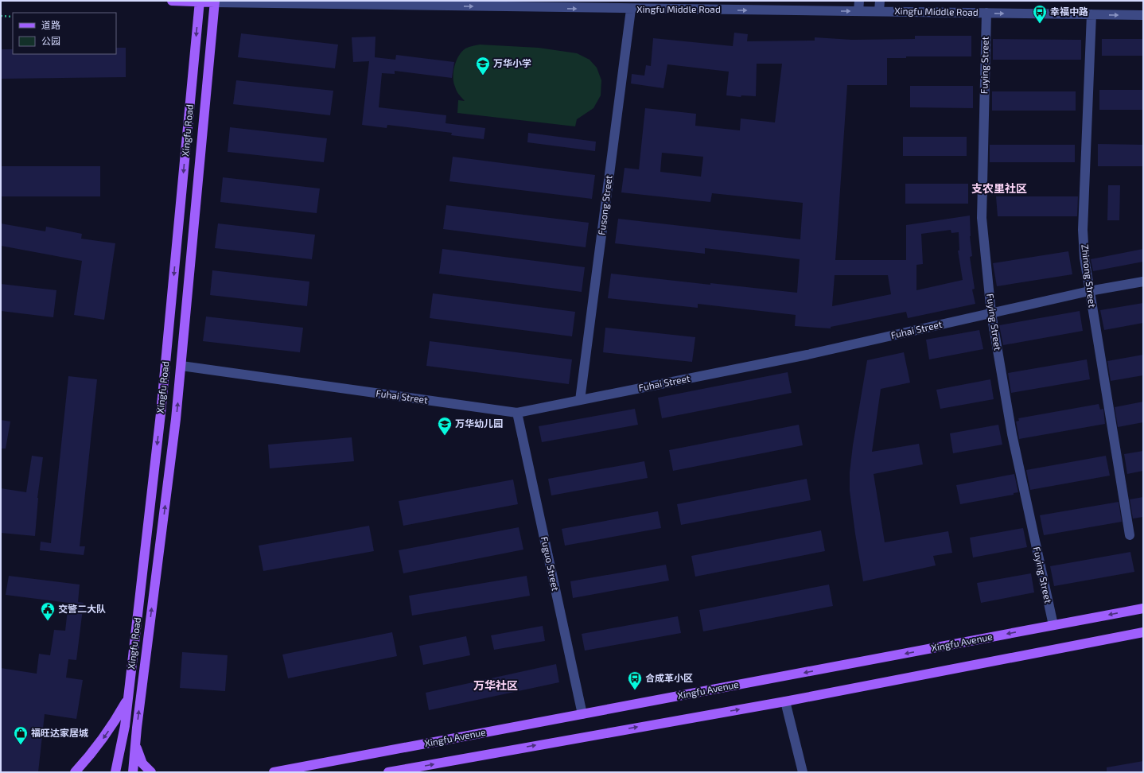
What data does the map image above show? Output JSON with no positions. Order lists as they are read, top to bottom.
{
  "streets": {
    "main road": ["Xingfu Road", "Xingfu Avenue"],
    "street": [
      "Xingfu Middle Road",
      "Fuying Street",
      "Fusong Street",
      "Zhinong Street",
      "Fuhai Street",
      "Fuguo Street"
    ]
  },
  "crossings": [
    ["Xingfu Middle Road", "Fuying Street"],
    ["Xingfu Middle Road", "Xingfu Road"],
    ["Xingfu Middle Road", "Fusong Street"],
    ["Xingfu Middle Road", "Zhinong Street"],
    ["Fuying Street", "Fuhai Street"],
    ["Fuying Street", "Xingfu Avenue"],
    ["Xingfu Road", "Fuhai Street"],
    ["Fusong Street", "Fuhai Street"],
    ["Zhinong Street", "Fuhai Street"],
    ["Fuhai Street", "Fuguo Street"],
    ["Fuguo Street", "Xingfu Avenue"]
  ],
  "one_way": ["Xingfu Middle Road"],
  "districts": ["支农里社区", "万华社区"],
  "places": {
    "bus stop": ["幸福中路", "合成革小区"],
    "school or university": ["万华小学", "万华幼儿园"],
    "public building": ["交警二大队"],
    "shop": ["福旺达家居城"]
  },
  "legend": ["道路", "公园"]
}
